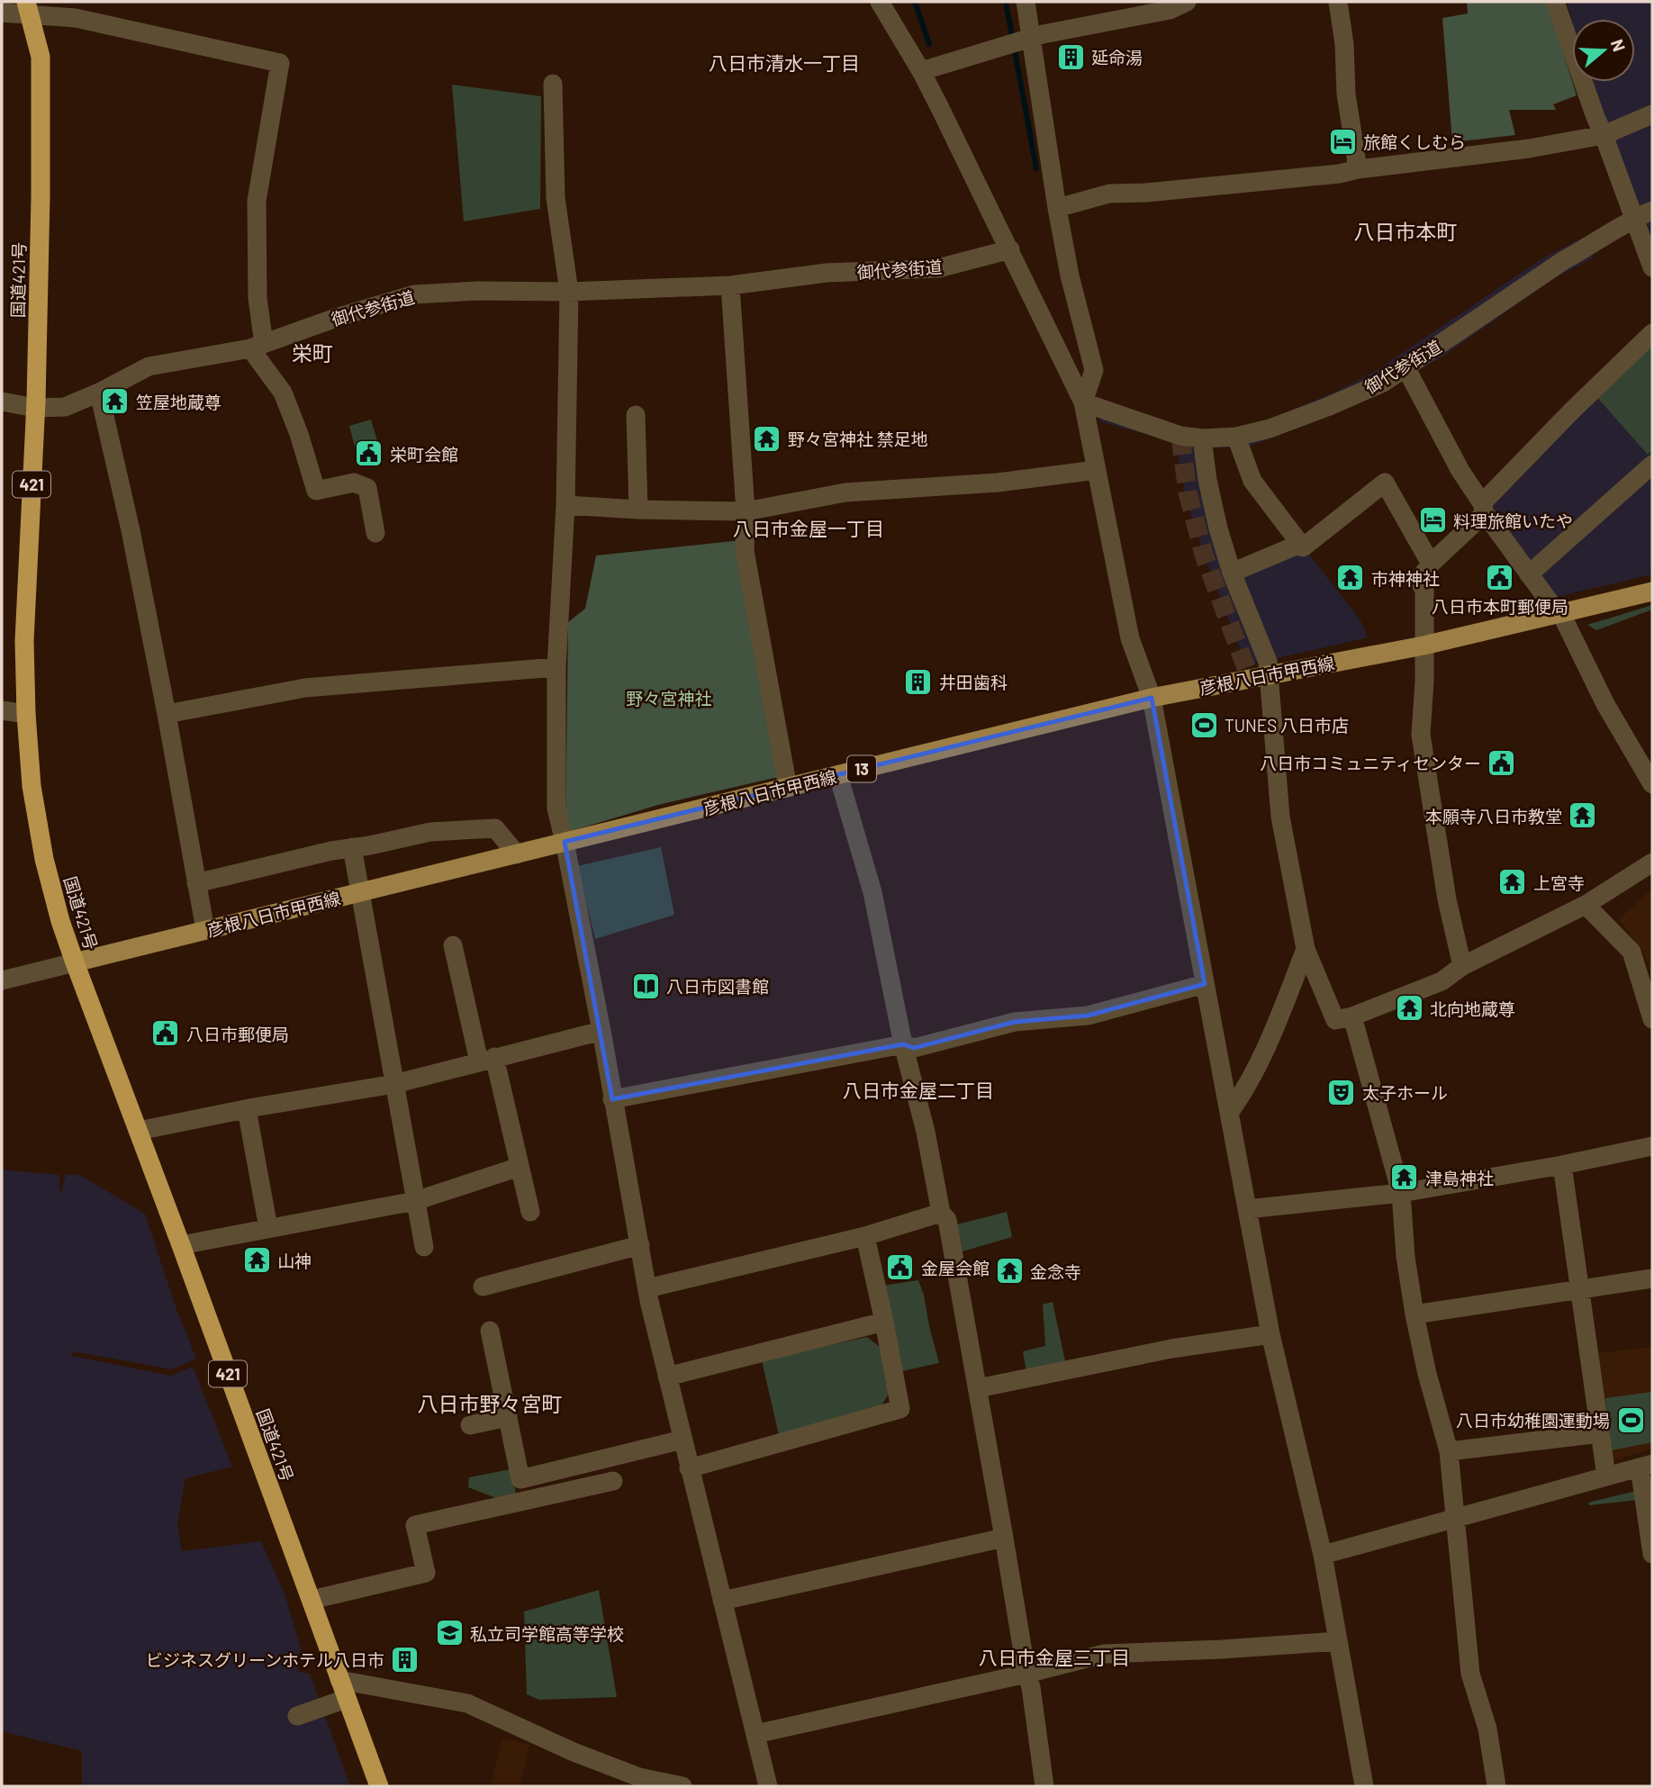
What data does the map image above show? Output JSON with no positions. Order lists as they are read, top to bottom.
{
  "streets": {
    "highway": ["国道421号", "421"],
    "main road": ["彦根八日市甲西線", "13"],
    "street": ["御代参街道"]
  },
  "crossings": [
    ["御代参街道", "国道421号"],
    ["国道421号", "彦根八日市甲西線"]
  ],
  "districts": [
    "八日市清水一丁目",
    "八日市本町",
    "栄町",
    "八日市金屋一丁目",
    "八日市金屋二丁目",
    "八日市野々宮町",
    "八日市金屋三丁目"
  ],
  "parks": ["野々宮神社"],
  "places": {
    "building": ["延命湯", "井田歯科", "ビジネスグリーンホテル八日市"],
    "hotel": ["旅館くしむら", "料理旅館いたや"],
    "temple": [
      "笠屋地蔵尊",
      "野々宮神社 禁足地",
      "市神神社",
      "本願寺八日市教堂",
      "上宮寺",
      "北向地蔵尊",
      "津島神社",
      "山神",
      "金念寺"
    ],
    "public building": [
      "栄町会館",
      "八日市本町郵便局",
      "八日市コミュニティセンター",
      "八日市郵便局",
      "金屋会館"
    ],
    "sports": ["TUNES 八日市店", "八日市幼稚園運動場"],
    "library": ["八日市図書館"],
    "theatre": ["太子ホール"],
    "school or university": ["私立司学館高等学校"]
  },
  "north": "right"
}
